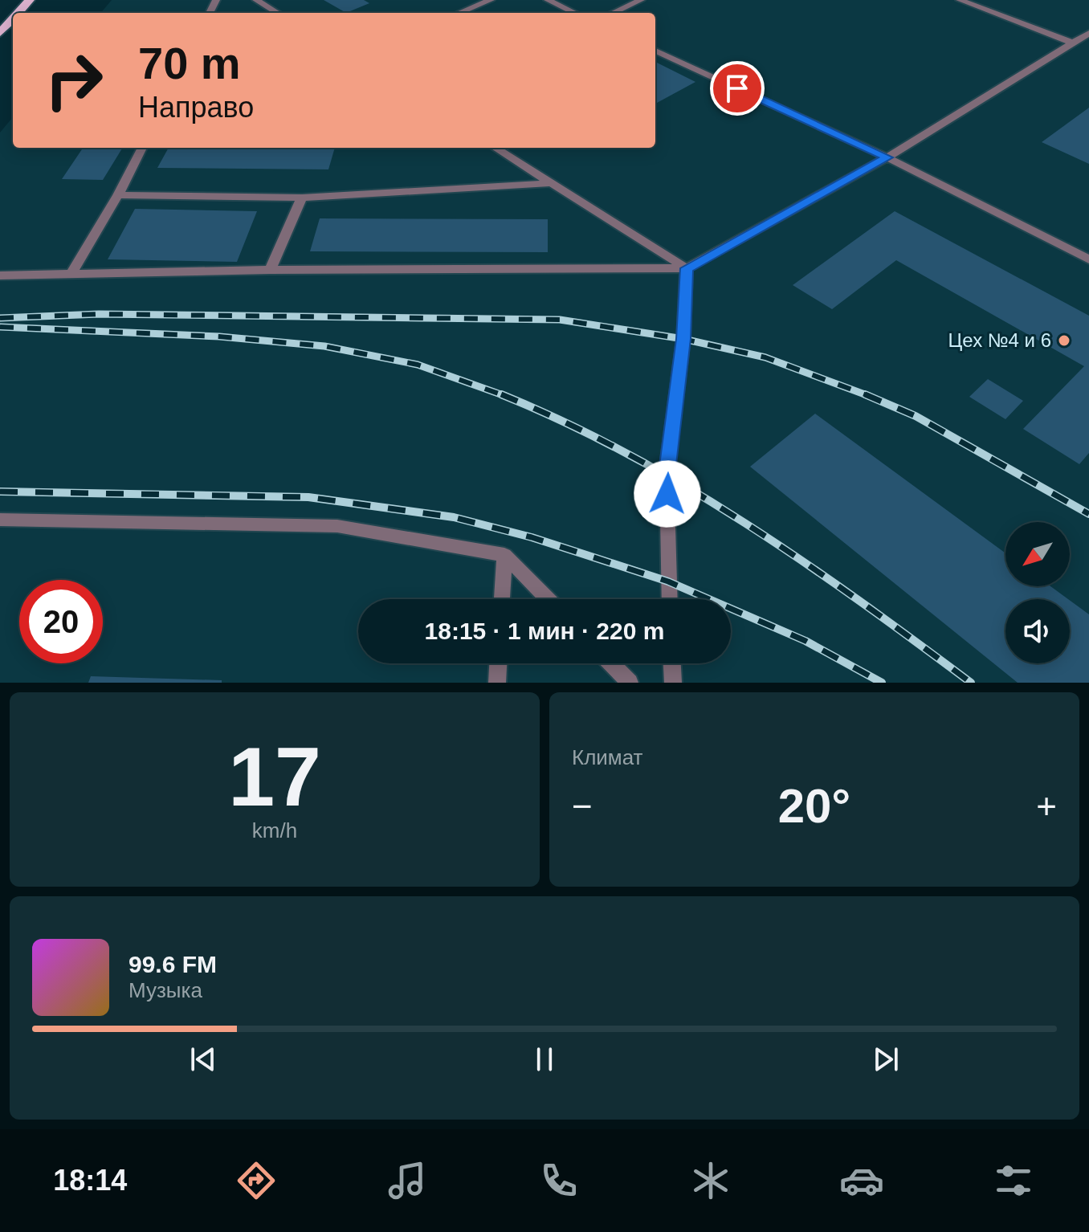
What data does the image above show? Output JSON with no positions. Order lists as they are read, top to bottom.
{
  "places": ["Цех №4 и 6"],
  "north": "bottom left",
  "page": {
    "turn": ["70 m", "Направо"],
    "limit": "20",
    "trip": "18:15 · 1 мин · 220 m",
    "tile": [
      ["17", "km/h"],
      "Климат"
    ],
    "heat": ["−", "20°", "+"],
    "song": ["99.6 FM", "Музыка"],
    "tabs": "18:14"
  }
}
